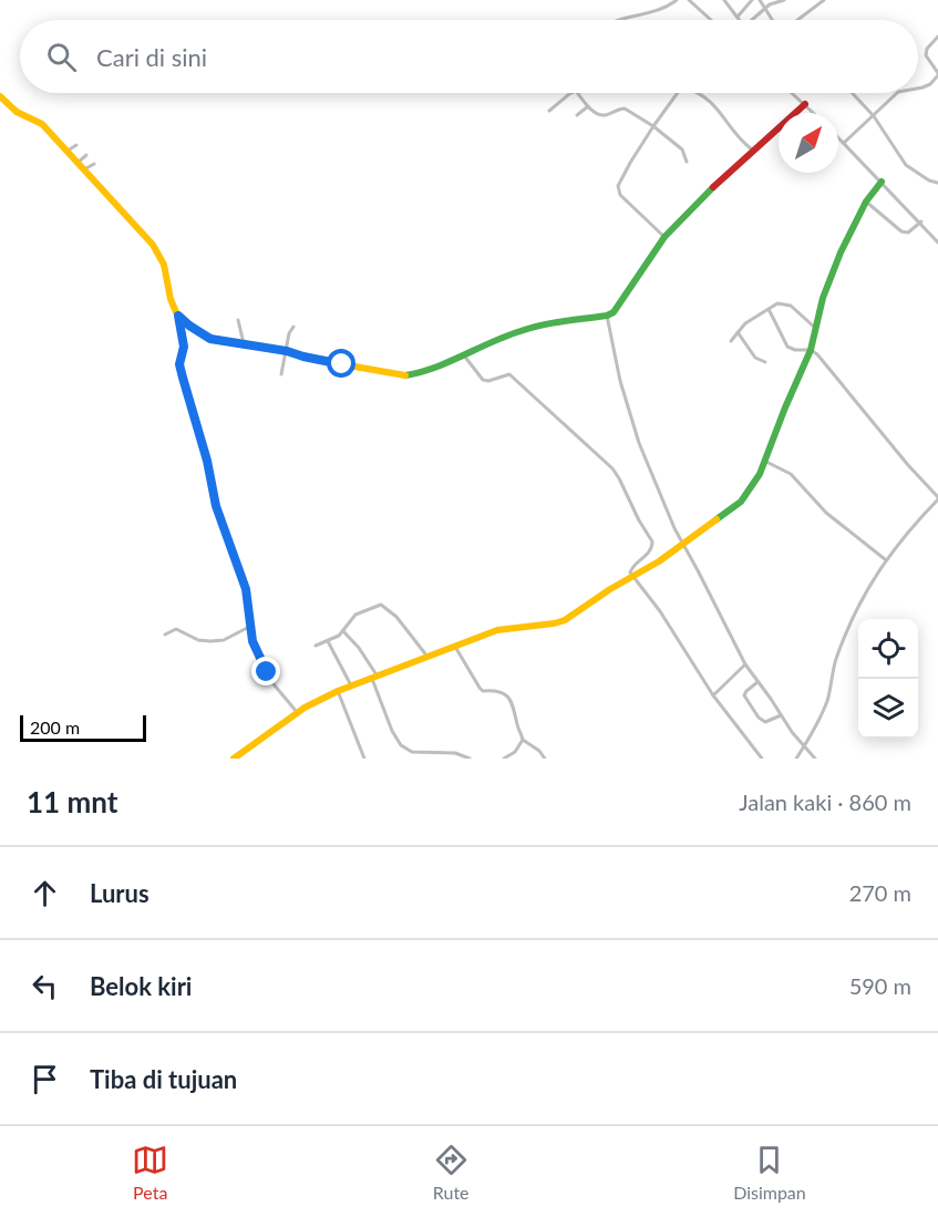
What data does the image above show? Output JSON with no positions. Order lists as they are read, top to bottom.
{
  "scale_bar": "200 m",
  "north": "top right",
  "page": {
    "search": "Cari di sini",
    "scale": "200 m",
    "heading": ["11 mnt", "Jalan kaki · 860 m"],
    "list": [
      ["Lurus", "270 m"],
      ["Belok kiri", "590 m"],
      "Tiba di tujuan"
    ],
    "nav": ["Peta", "Rute", "Disimpan"]
  }
}
